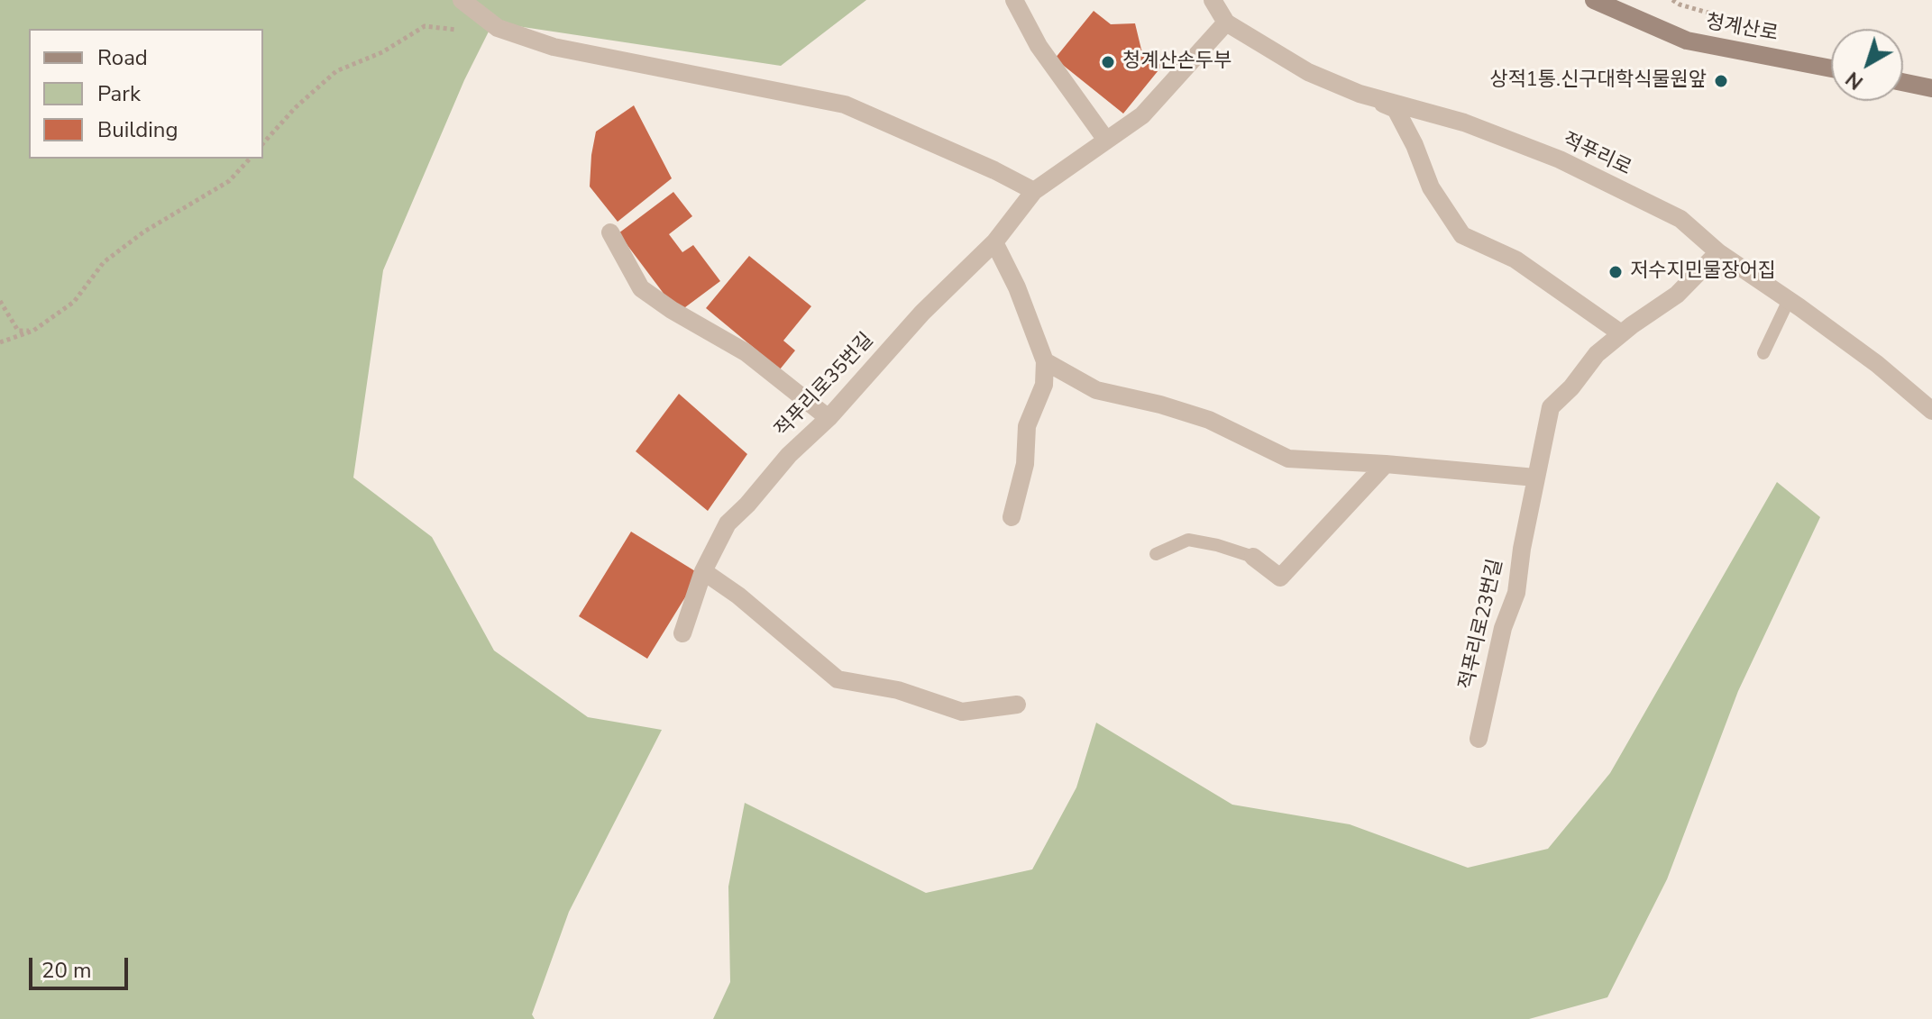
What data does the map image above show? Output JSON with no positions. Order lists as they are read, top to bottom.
{
  "streets": {
    "main road": ["청계산로"],
    "street": ["적푸리로", "적푸리로35번길", "적푸리로23번길"]
  },
  "crossings": [
    ["적푸리로", "적푸리로35번길"],
    ["적푸리로", "적푸리로23번길"]
  ],
  "places": ["청계산손두부", "상적1통.신구대학식물원앞", "저수지민물장어집"],
  "legend": ["Road", "Park", "Building"],
  "scale_bar": "20 m",
  "north": "bottom left"
}
